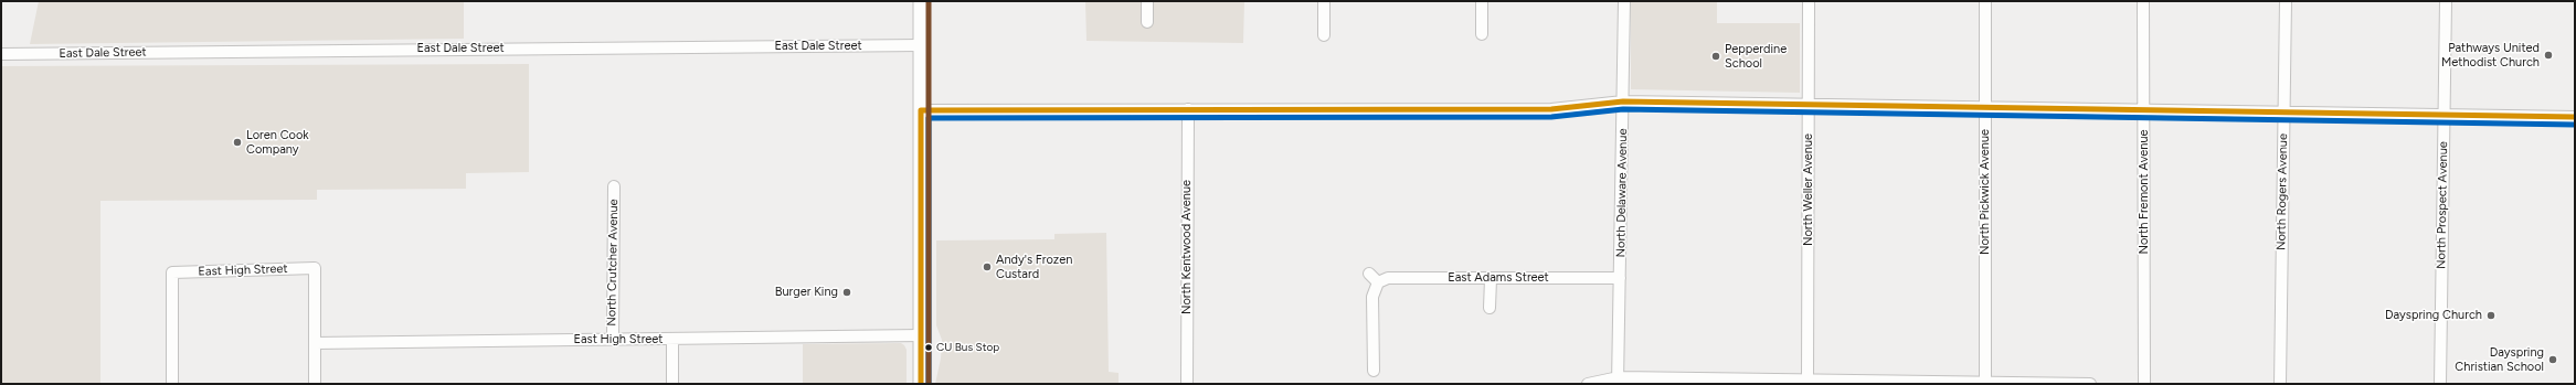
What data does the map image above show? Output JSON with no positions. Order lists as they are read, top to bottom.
{
  "streets": {
    "street": [
      "East Dale Street",
      "North Weller Avenue",
      "North Pickwick Avenue",
      "North Fremont Avenue",
      "North Rogers Avenue",
      "North Delaware Avenue",
      "North Prospect Avenue",
      "North Kentwood Avenue",
      "North Crutcher Avenue",
      "East High Street",
      "East Adams Street"
    ]
  },
  "crossings": [
    ["North Delaware Avenue", "East Adams Street"],
    ["North Crutcher Avenue", "East High Street"]
  ],
  "places": [
    "Pathways United Methodist Church",
    "Pepperdine School",
    "Loren Cook Company",
    "Andy's Frozen Custard",
    "Burger King",
    "Dayspring Church",
    "CU Bus Stop",
    "Dayspring Christian School"
  ]
}
